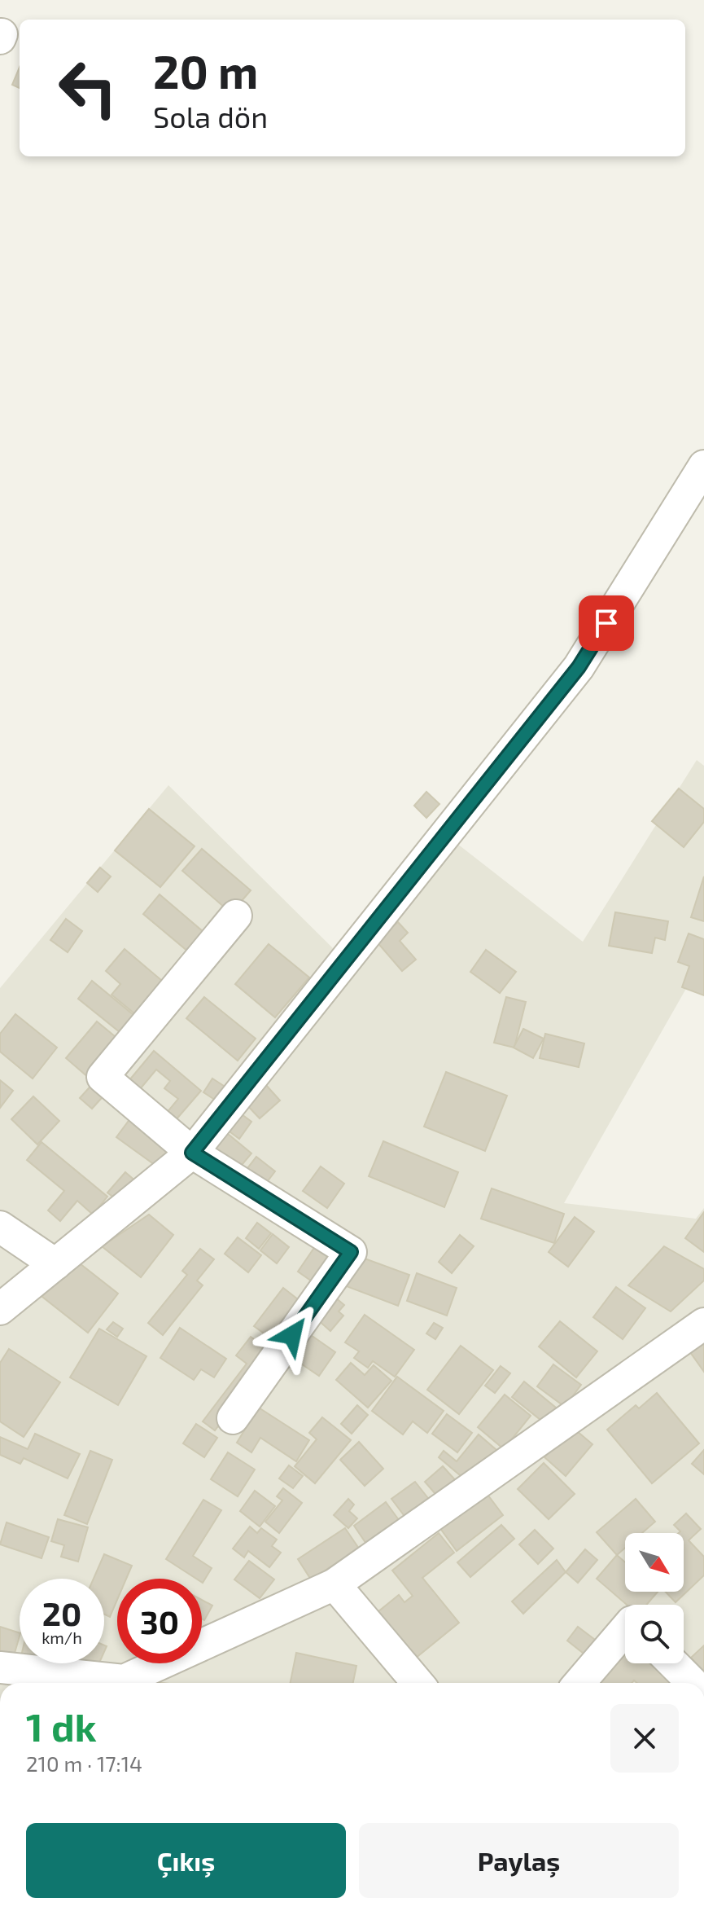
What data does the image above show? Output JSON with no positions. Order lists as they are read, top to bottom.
{
  "north": "bottom right",
  "page": {
    "turn": ["20 m", "Sola dön"],
    "speed": "20 km/h",
    "limit": "30",
    "heading": ["1 dk", "210 m · 17:14"],
    "buttons": ["Çıkış", "Paylaş"]
  }
}
